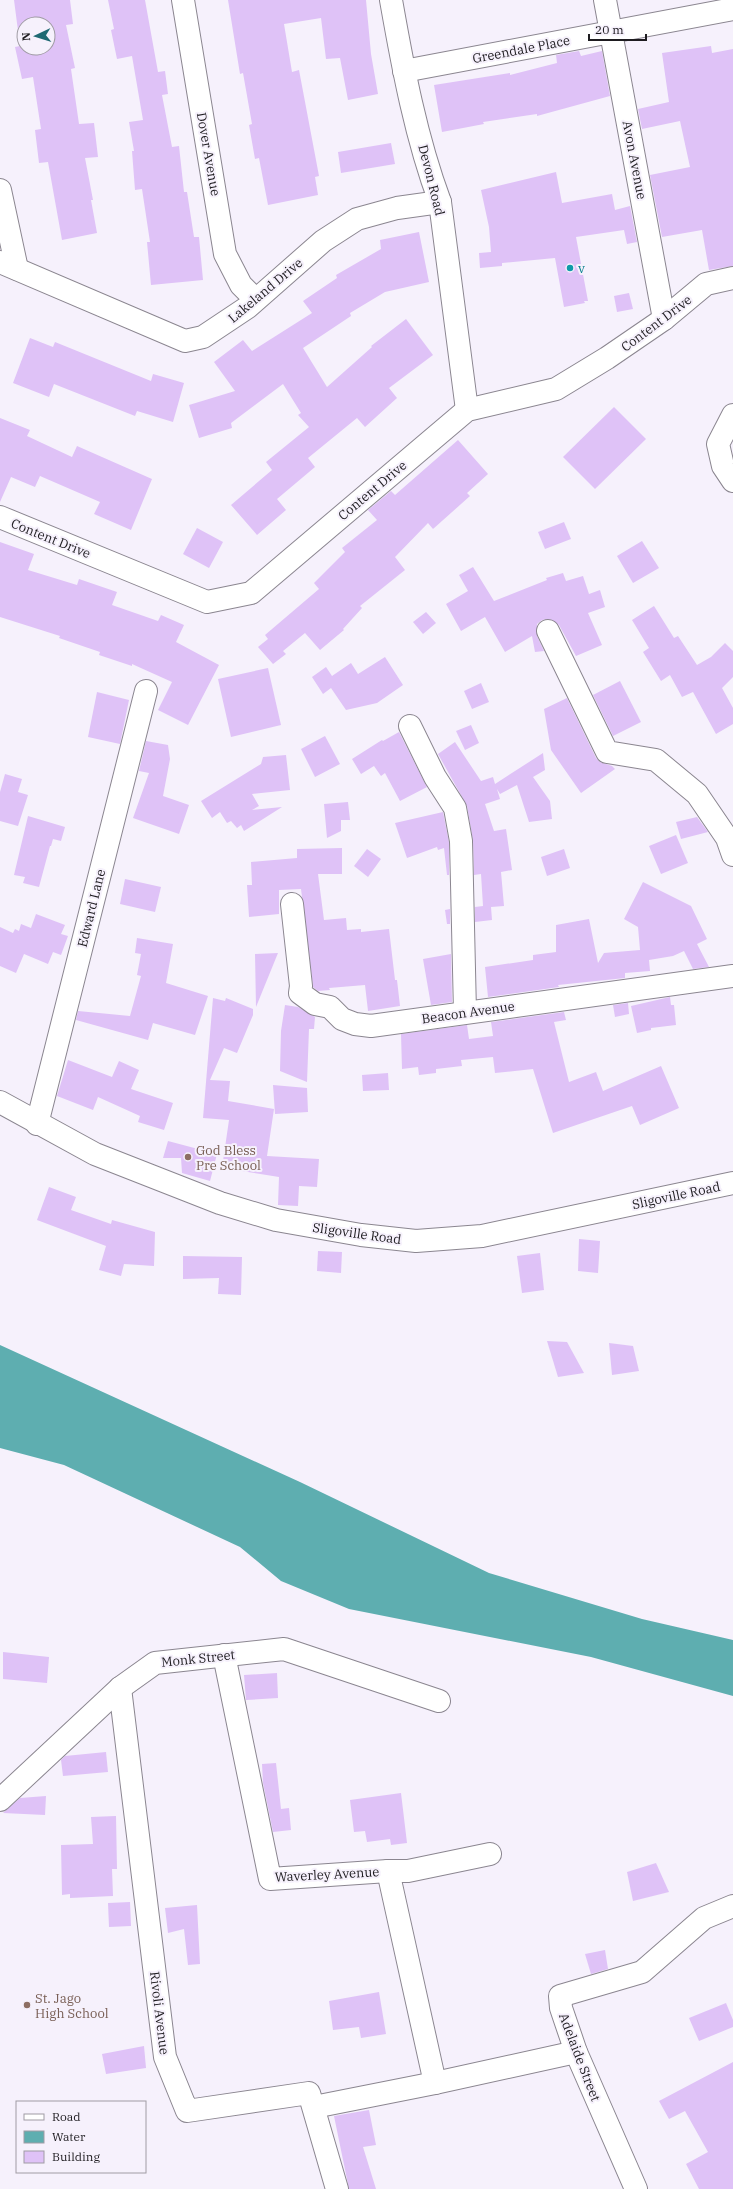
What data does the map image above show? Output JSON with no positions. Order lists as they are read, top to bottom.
{
  "streets": {
    "street": [
      "Greendale Place",
      "Dover Avenue",
      "Avon Avenue",
      "Devon Road",
      "Lakeland Drive",
      "Content Drive",
      "Edward Lane",
      "Beacon Avenue",
      "Sligoville Road",
      "Monk Street",
      "Waverley Avenue",
      "Rivoli Avenue",
      "Adelaide Street"
    ]
  },
  "crossings": [
    ["Greendale Place", "Avon Avenue"],
    ["Greendale Place", "Devon Road"],
    ["Dover Avenue", "Lakeland Drive"],
    ["Avon Avenue", "Content Drive"],
    ["Devon Road", "Lakeland Drive"],
    ["Devon Road", "Content Drive"],
    ["Edward Lane", "Sligoville Road"],
    ["Monk Street", "Waverley Avenue"],
    ["Monk Street", "Rivoli Avenue"]
  ],
  "places": ["v", "God Bless Pre School", "St. Jago High School"],
  "legend": ["Road", "Water", "Building"],
  "scale_bar": "20 m",
  "north": "left"
}
